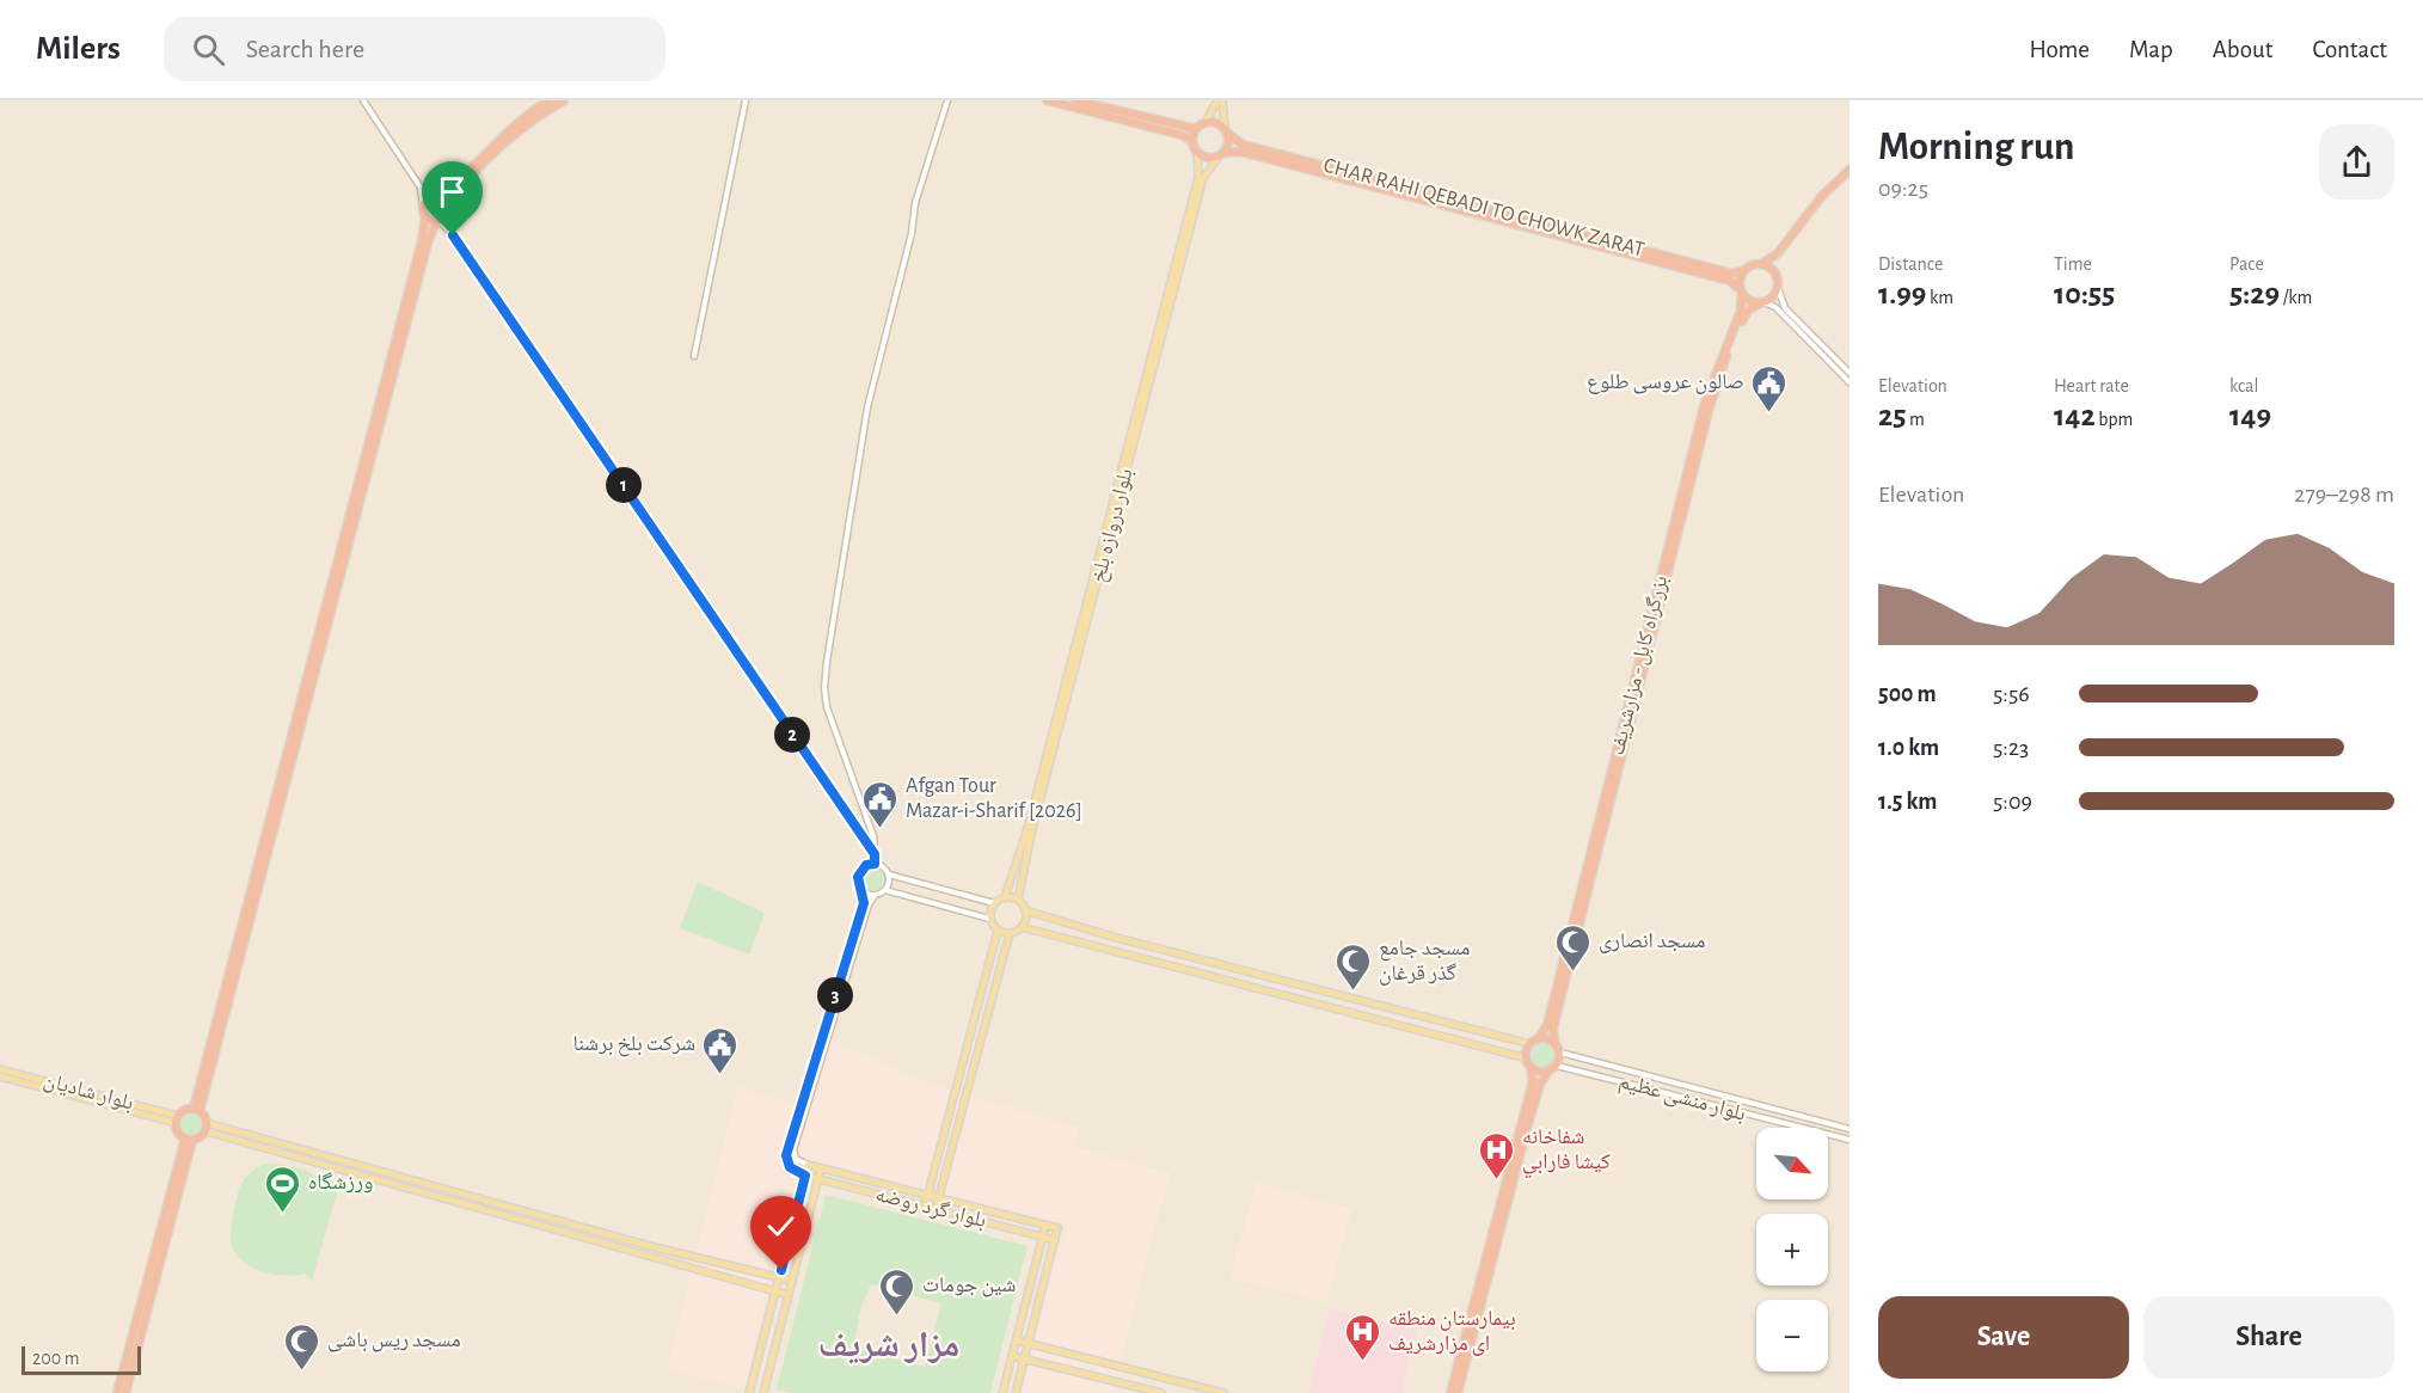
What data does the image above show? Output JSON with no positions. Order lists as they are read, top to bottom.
{
  "streets": {
    "highway": ["CHAR RAHI QEBADI TO CHOWK ZARAT", "بزرگراه کابل - مزارشریف"],
    "main road": ["بلوار دروازه بلخ", "بلوار شادیان", "بلوار گرد روضه"],
    "street": ["بلوار منشی عظیم"]
  },
  "crossings": [
    ["CHAR RAHI QEBADI TO CHOWK ZARAT", "بلوار دروازه بلخ"],
    ["CHAR RAHI QEBADI TO CHOWK ZARAT", "بزرگراه کابل - مزارشریف"],
    ["بزرگراه کابل - مزارشریف", "بلوار منشی عظیم"]
  ],
  "districts": ["مزار شريف"],
  "places": {
    "public building": ["صالون عروسی طلوع", "Afgan Tour Mazar-i-Sharif [2026]", "شرکت بلخ برشنا"],
    "mosque": [
      "مسجد انصاری",
      "مسجد جامع گذر قرغان",
      "شین جومات",
      "مسجد ریس باشی"
    ],
    "hospital": ["شفاخانه كيشا فارابي", "بیمارستان منطقه ای مزارشریف"],
    "sports": ["ورزشگاه"]
  },
  "scale_bar": "200 m",
  "north": "bottom right",
  "page": {
    "header": "Milers",
    "search": "Search here",
    "nav": [
      "Home",
      "Map",
      "About",
      "Contact"
    ],
    "heading": ["Morning run", "09:25"],
    "stats": [
      ["Distance", "1.99 km"],
      ["Time", "10:55"],
      ["Pace", "5:29 /km"],
      ["Elevation", "25 m"],
      ["Heart rate", "142 bpm"],
      ["kcal", "149"]
    ],
    "chart": ["Elevation", "279–298 m"],
    "pins": ["1", "2", "3"],
    "list": [
      {
        "name": "500 m",
        "note": "5:56"
      },
      {
        "name": "1.0 km",
        "note": "5:23"
      },
      {
        "name": "1.5 km",
        "note": "5:09"
      }
    ],
    "map_buttons": ["+", "−"],
    "buttons": ["Save", "Share"],
    "scale": "200 m"
  }
}
